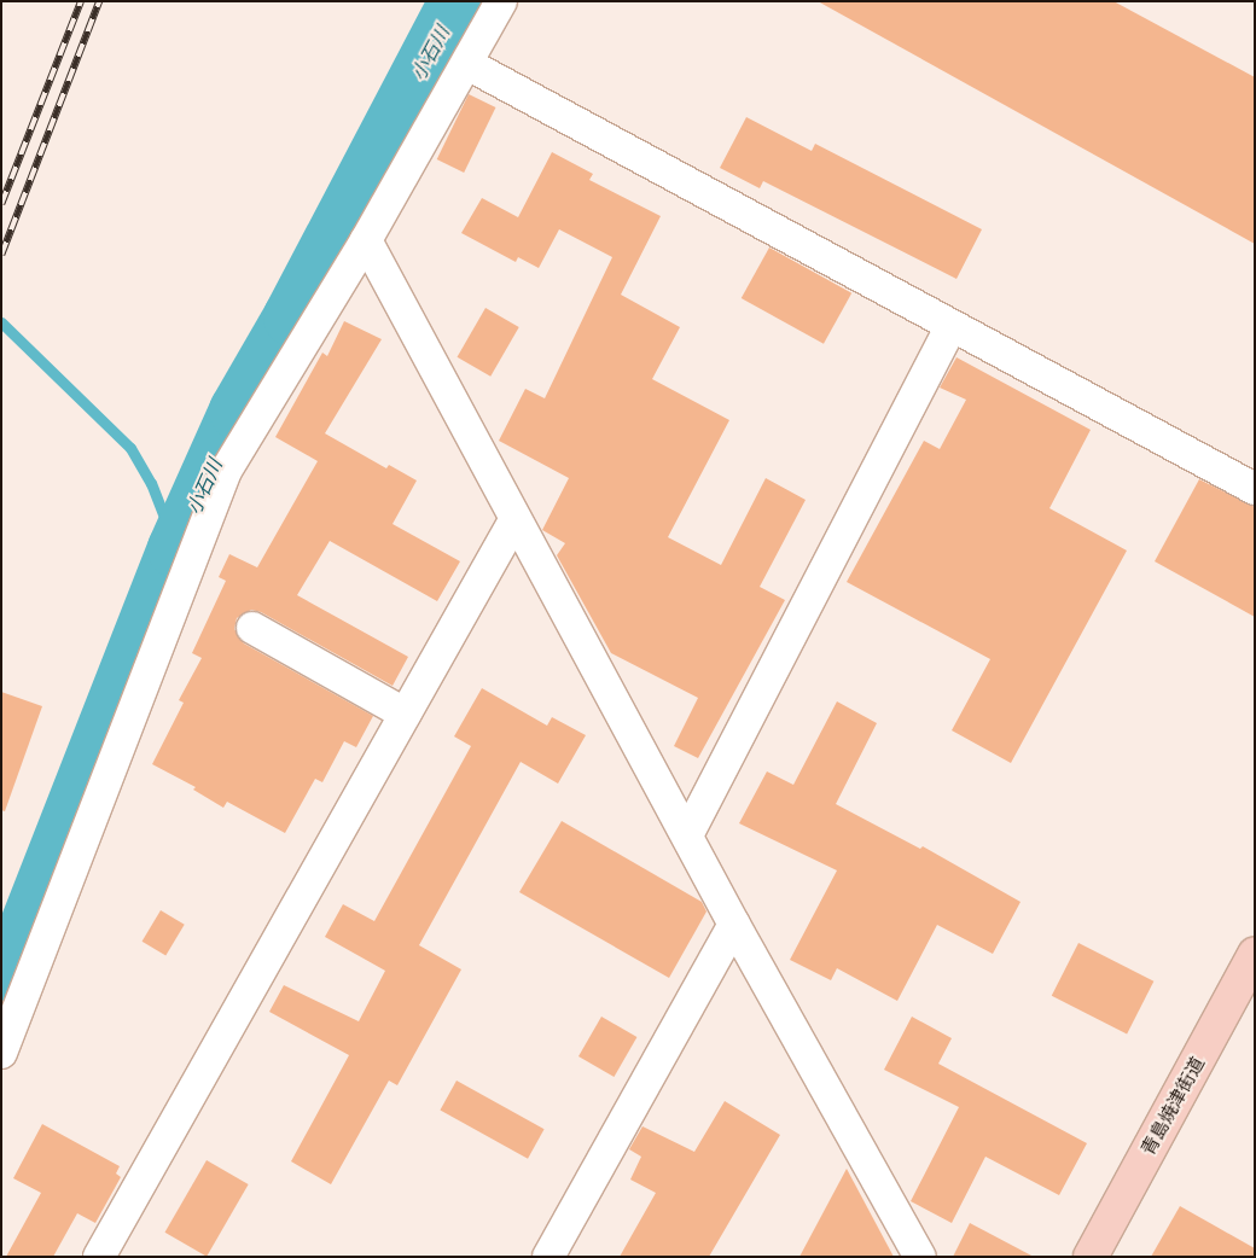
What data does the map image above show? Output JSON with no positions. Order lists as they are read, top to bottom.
{
  "streets": {
    "main road": ["青島焼津街道"]
  },
  "water": ["小石川"]
}
